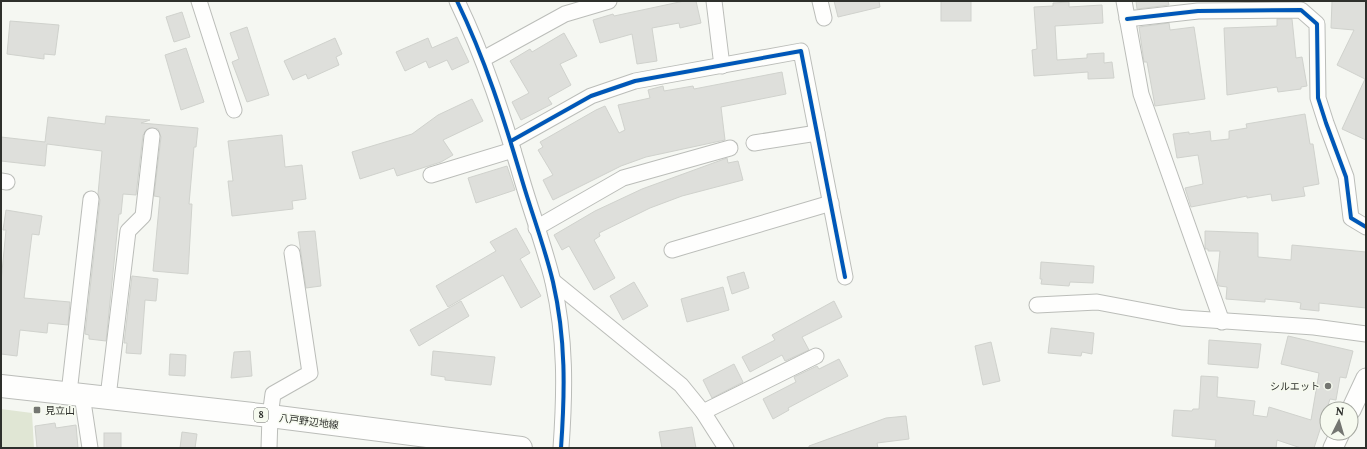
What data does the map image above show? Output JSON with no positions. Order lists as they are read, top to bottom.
{
  "streets": {
    "main road": ["8", "八戸野辺地線"]
  },
  "places": {
    "other": ["シルエット"],
    "transit": ["見立山"]
  },
  "north": "top"
}
